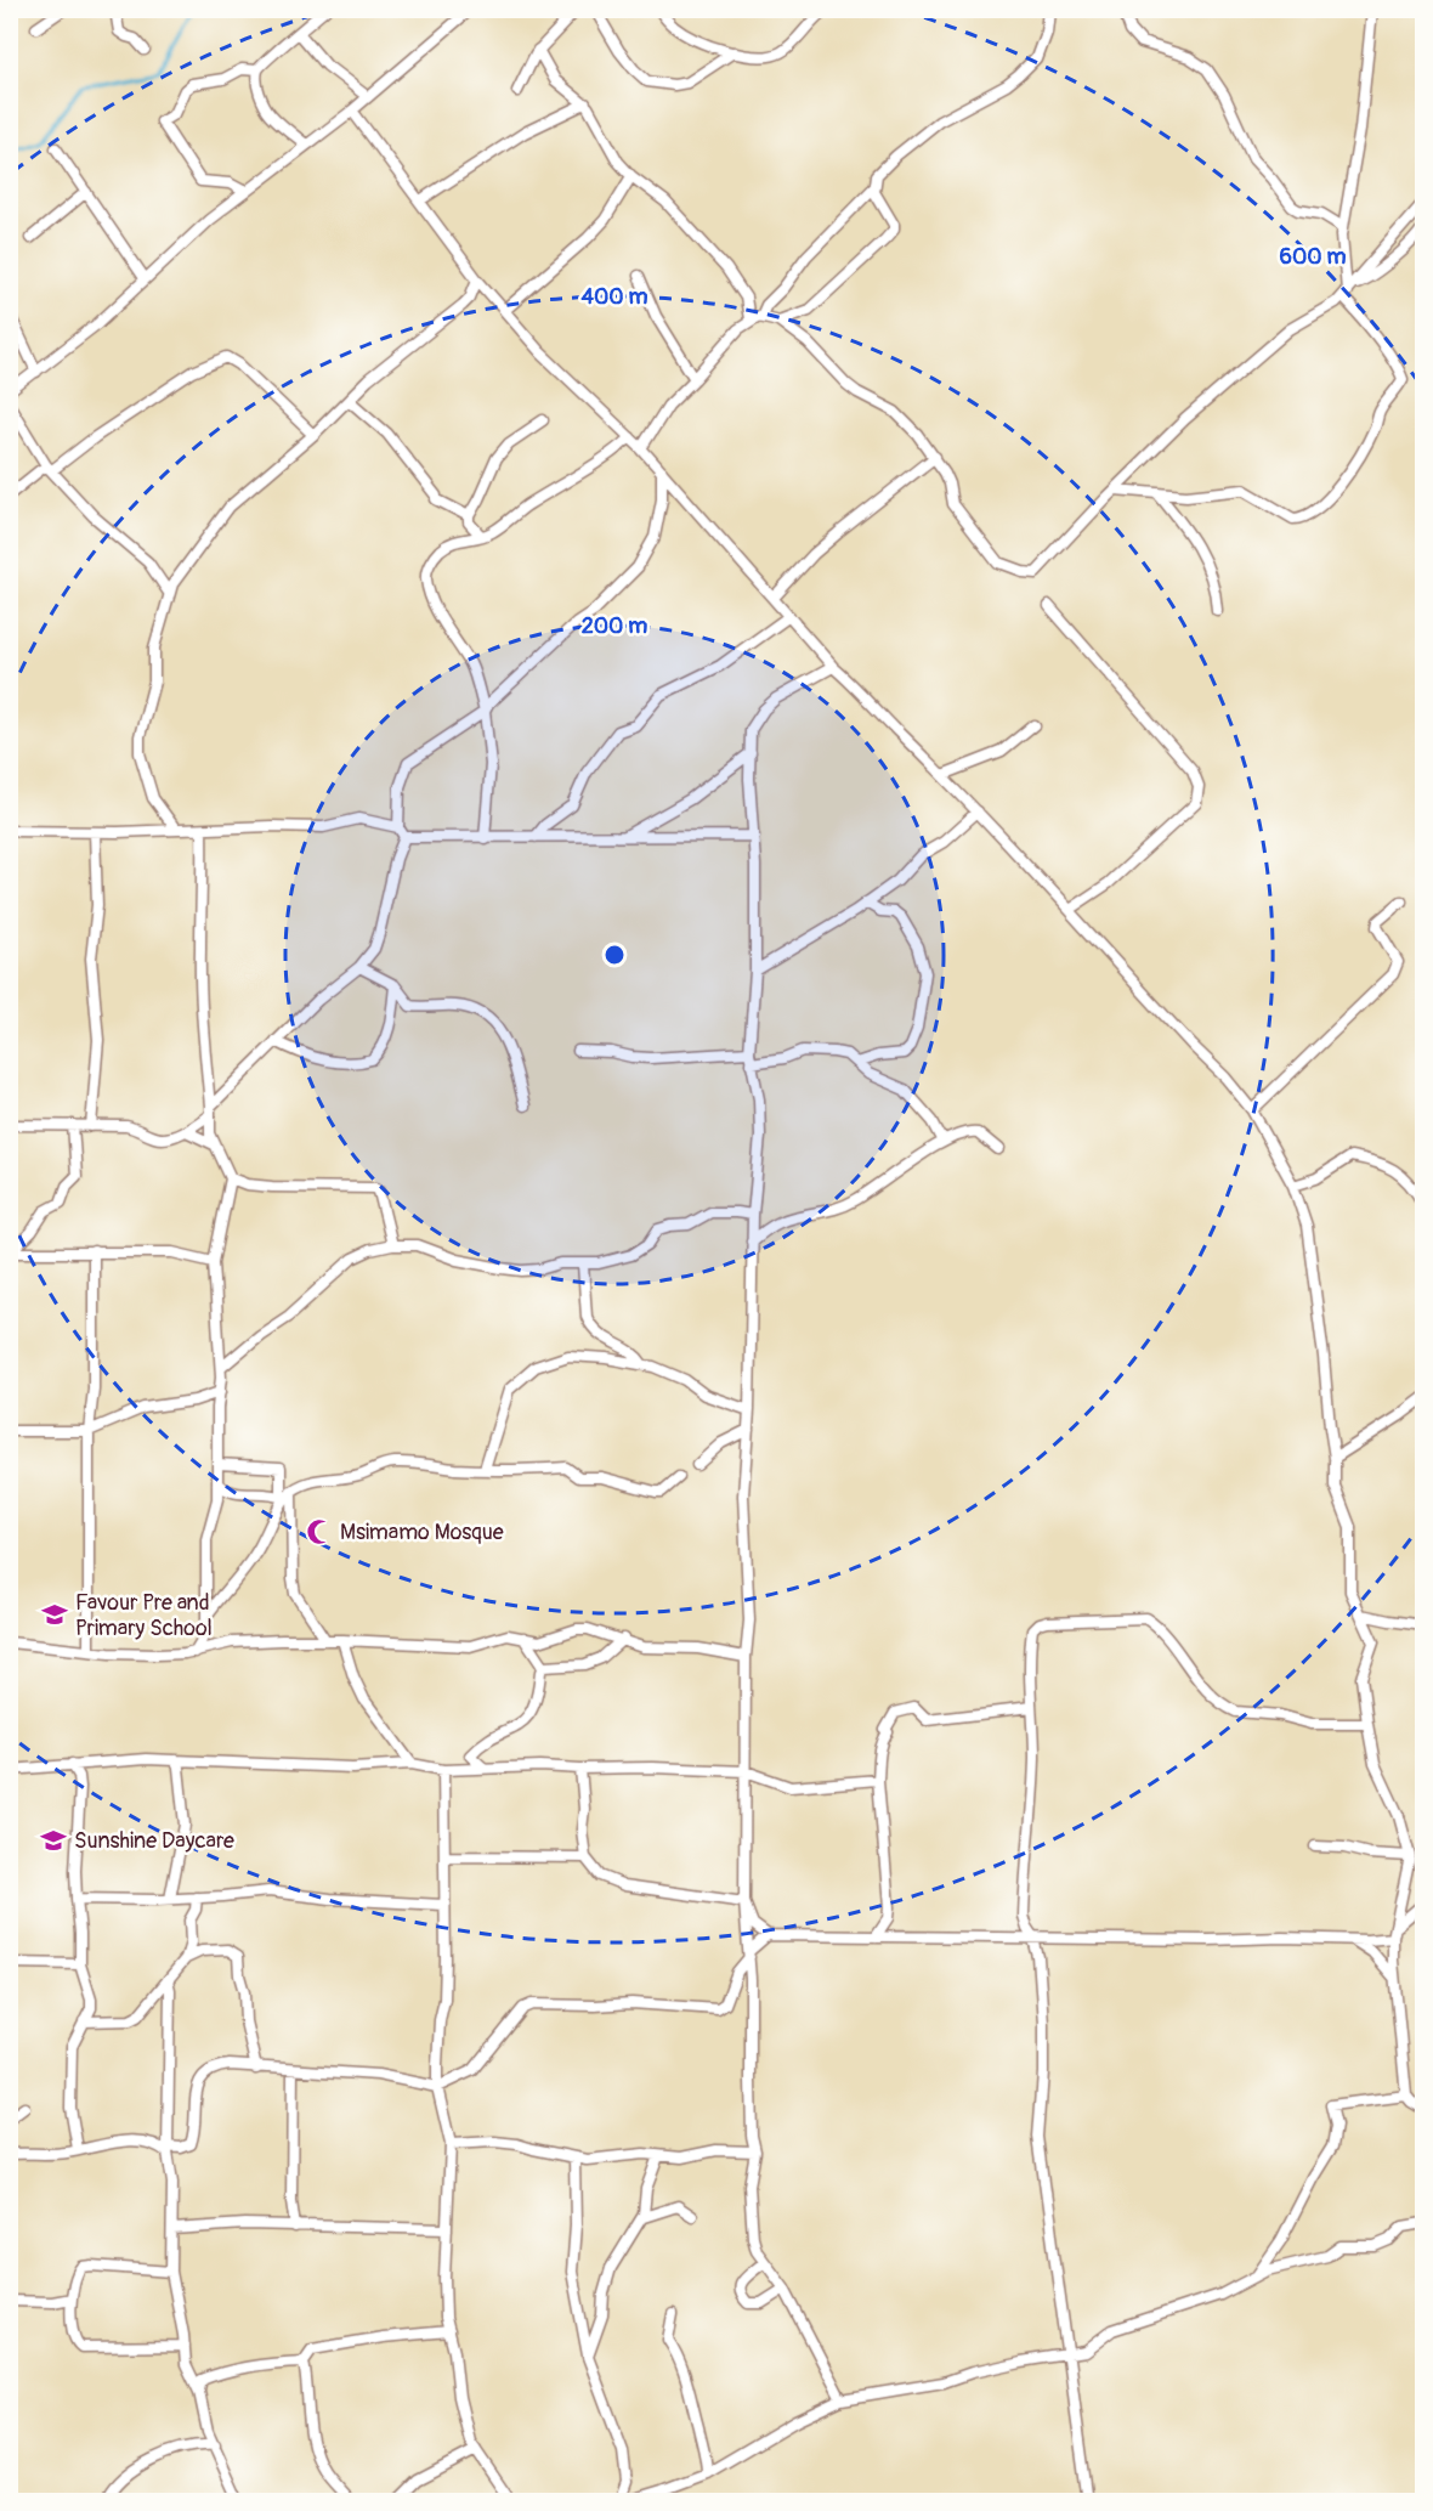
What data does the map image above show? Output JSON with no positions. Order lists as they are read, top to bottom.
{
  "places": {
    "mosque": ["Msimamo Mosque"],
    "school or university": ["Favour Pre and Primary School", "Sunshine Daycare"]
  },
  "rings": ["600 m", "400 m", "200 m"]
}
